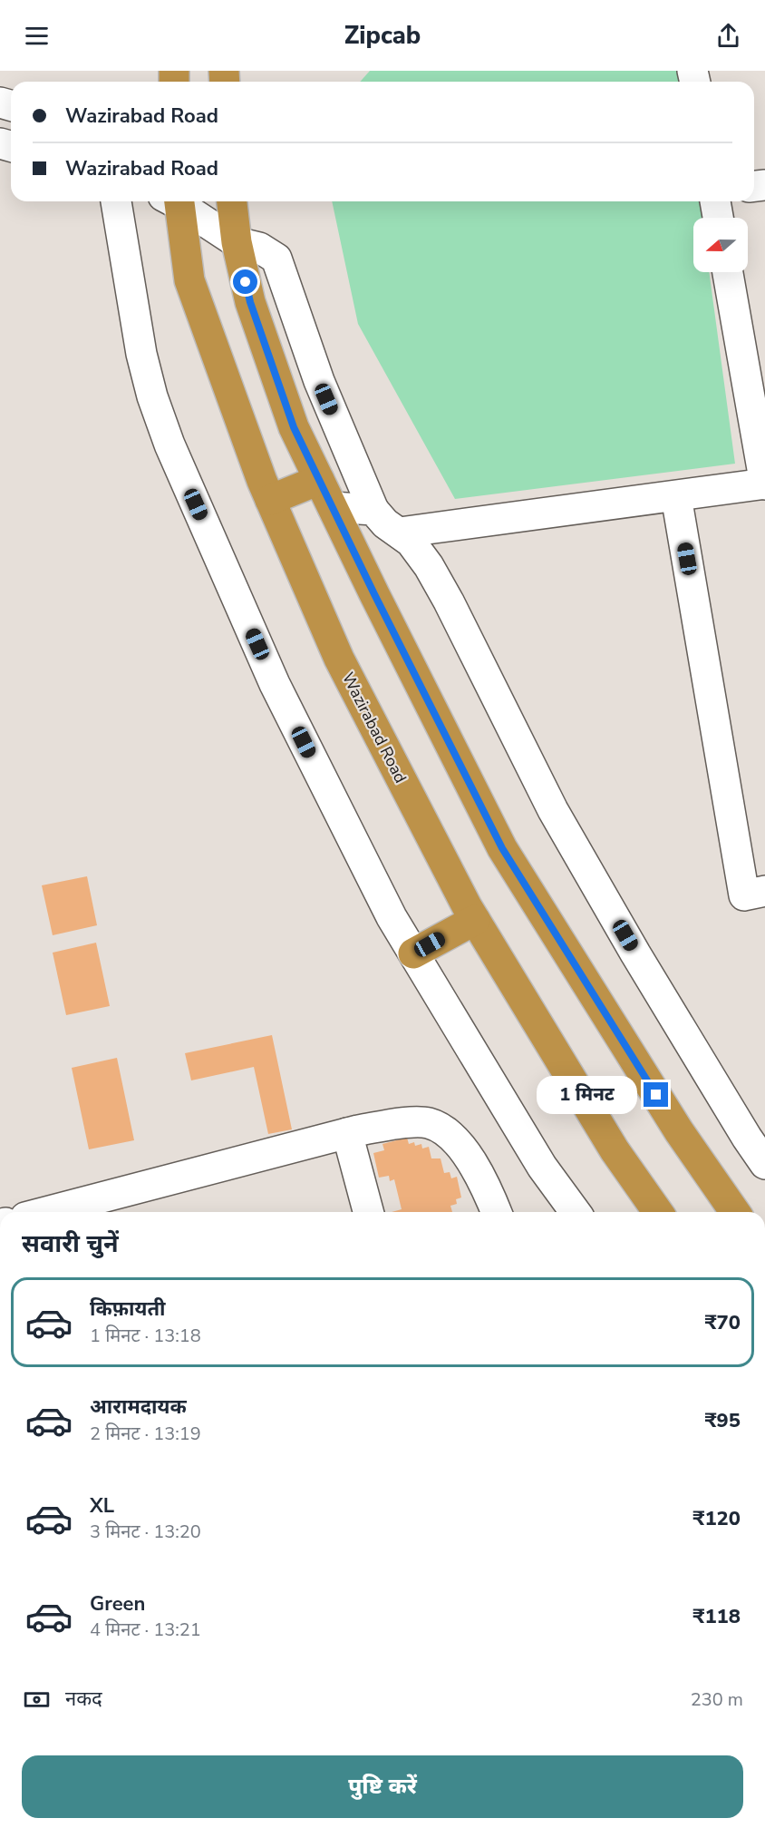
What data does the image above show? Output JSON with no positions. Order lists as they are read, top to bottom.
{
  "streets": {
    "highway": ["Wazirabad Road"]
  },
  "north": "left",
  "page": {
    "header": "Zipcab",
    "banner": ["Wazirabad Road", "Wazirabad Road"],
    "bubble": "1 मिनट",
    "heading": "सवारी चुनें",
    "list": [
      {
        "name": "किफ़ायती",
        "note": "1 मिनट · 13:18",
        "value": "₹70"
      },
      {
        "name": "आरामदायक",
        "note": "2 मिनट · 13:19",
        "value": "₹95"
      },
      {
        "name": "XL",
        "note": "3 मिनट · 13:20",
        "value": "₹120"
      },
      {
        "name": "Green",
        "note": "4 मिनट · 13:21",
        "value": "₹118"
      }
    ],
    "pay": ["नकद", "230 m"],
    "buttons": "पुष्टि करें"
  }
}
